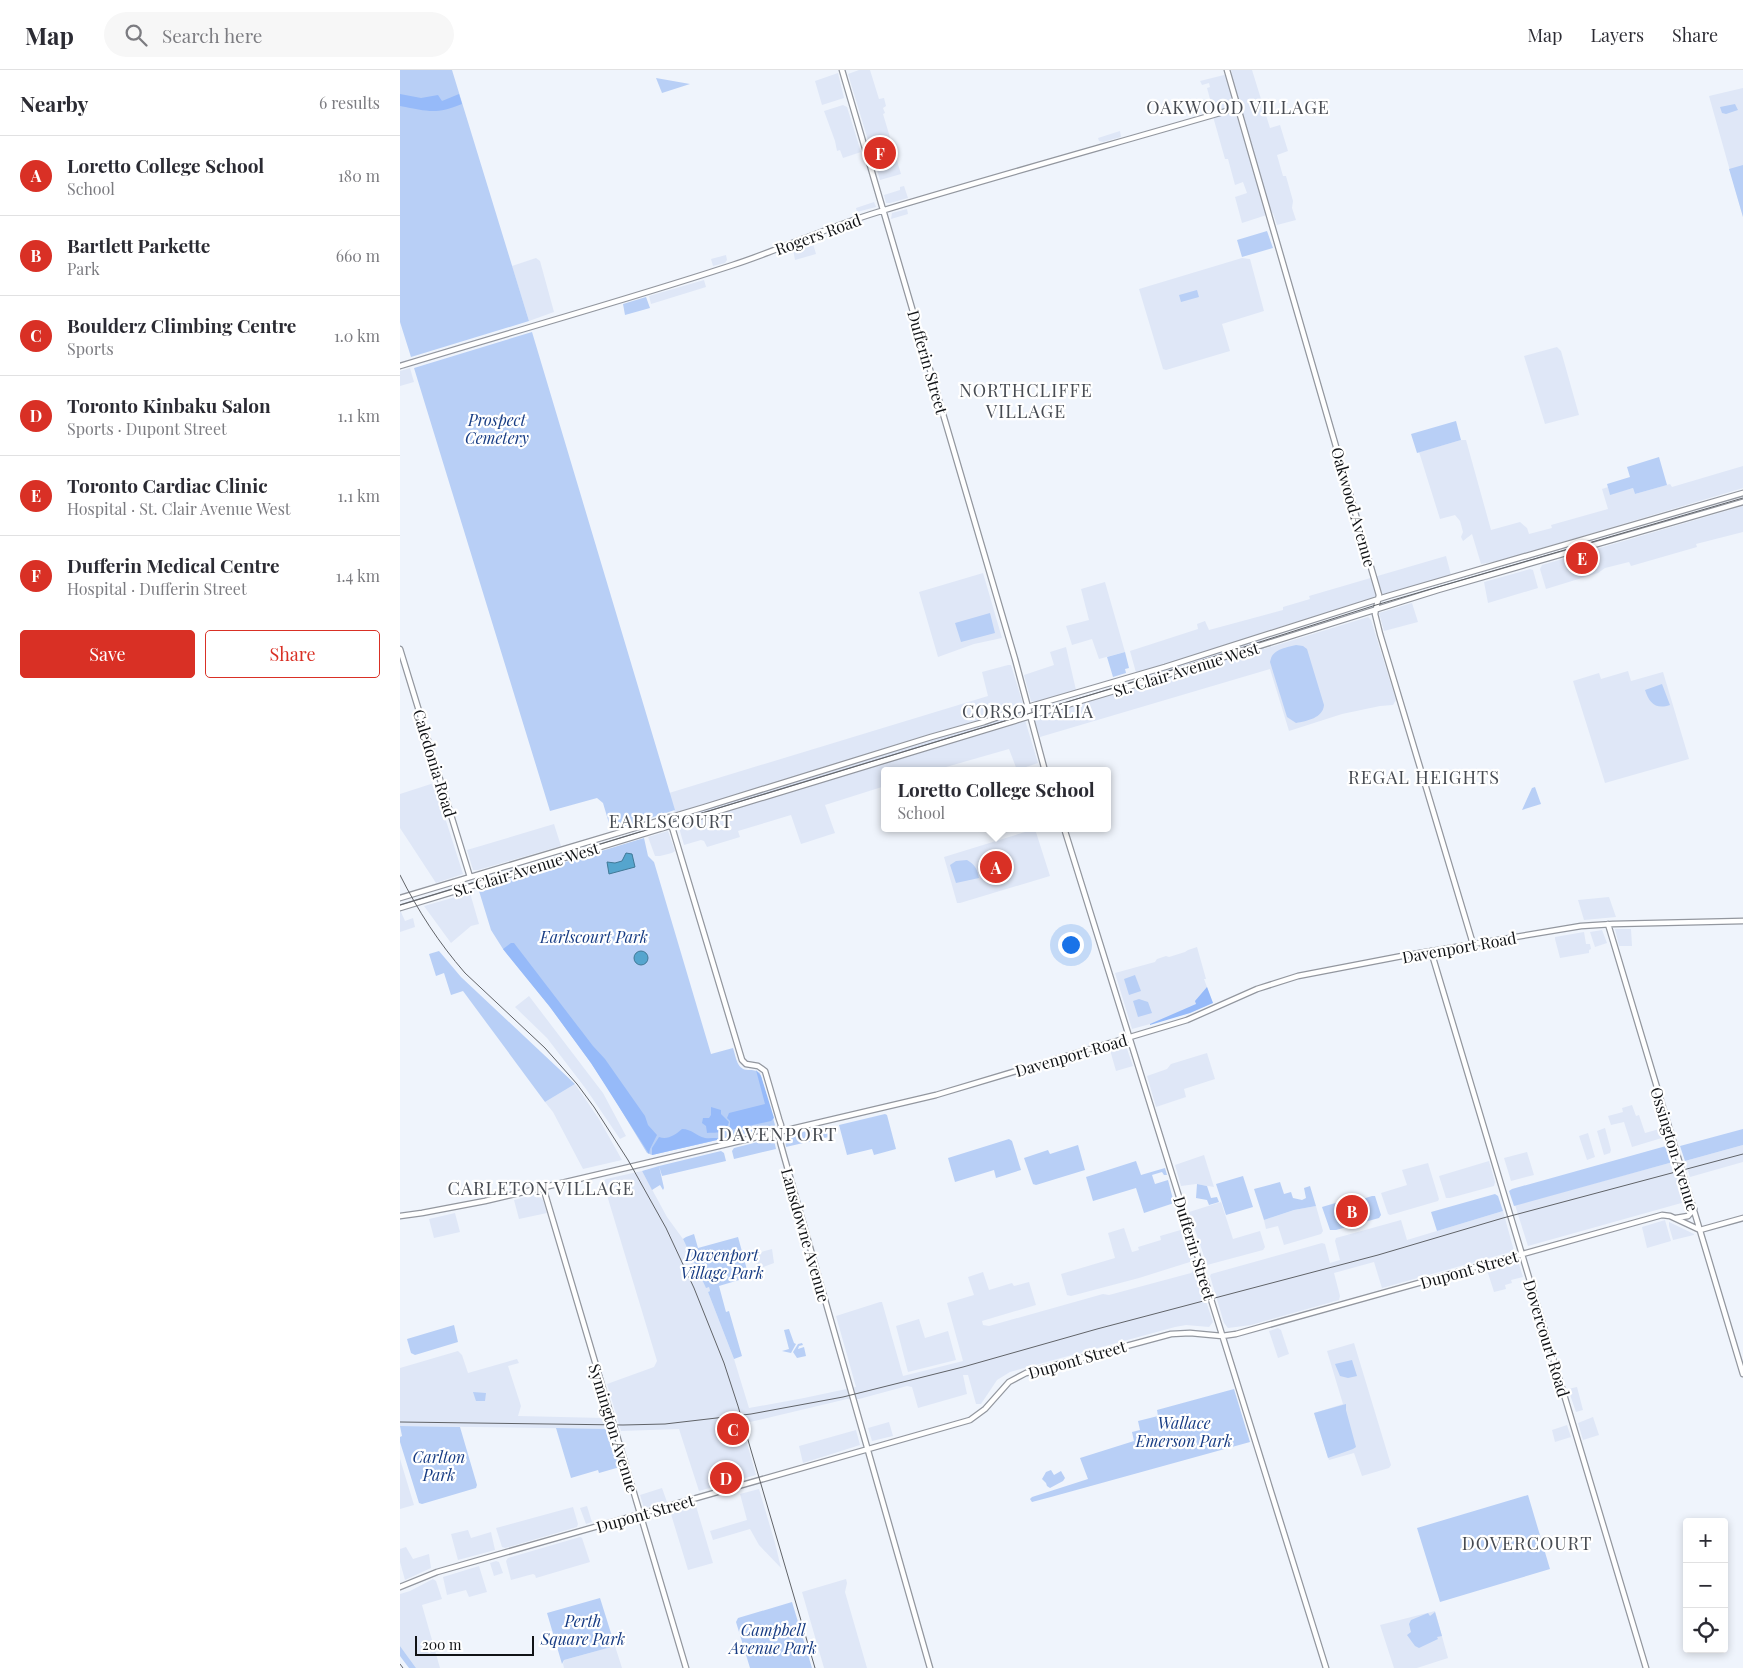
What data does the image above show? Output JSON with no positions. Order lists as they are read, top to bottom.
{
  "streets": {
    "street": [
      "Rogers Road",
      "Dufferin Street",
      "Oakwood Avenue",
      "St. Clair Avenue West",
      "Caledonia Road",
      "Davenport Road",
      "Ossington Avenue",
      "Lansdowne Avenue",
      "Dupont Street",
      "Dovercourt Road",
      "Symington Avenue"
    ]
  },
  "crossings": [
    ["Rogers Road", "Dufferin Street"],
    ["Rogers Road", "Oakwood Avenue"],
    ["Dufferin Street", "St. Clair Avenue West"],
    ["Dufferin Street", "Davenport Road"],
    ["Dufferin Street", "Dupont Street"],
    ["Oakwood Avenue", "St. Clair Avenue West"],
    ["St. Clair Avenue West", "Caledonia Road"],
    ["St. Clair Avenue West", "Lansdowne Avenue"],
    ["Davenport Road", "Ossington Avenue"],
    ["Davenport Road", "Lansdowne Avenue"],
    ["Davenport Road", "Dovercourt Road"],
    ["Davenport Road", "Symington Avenue"],
    ["Ossington Avenue", "Dupont Street"],
    ["Lansdowne Avenue", "Dupont Street"],
    ["Dupont Street", "Dovercourt Road"],
    ["Dupont Street", "Symington Avenue"]
  ],
  "districts": [
    "OAKWOOD VILLAGE",
    "NORTHCLIFFE VILLAGE",
    "CORSO ITALIA",
    "REGAL HEIGHTS",
    "EARLSCOURT",
    "DAVENPORT",
    "CARLETON VILLAGE",
    "DOVERCOURT"
  ],
  "parks": [
    "Prospect Cemetery",
    "Earlscourt Park",
    "Davenport Village Park",
    "Wallace Emerson Park",
    "Carlton Park",
    "Perth Square Park",
    "Campbell Avenue Park"
  ],
  "scale_bar": "200 m",
  "page": {
    "header": "Map",
    "search": "Search here",
    "nav": ["Map", "Layers", "Share"],
    "heading": ["Nearby", "6 results"],
    "list": [
      {
        "mark": "A",
        "name": "Loretto College School",
        "note": "School",
        "value": "180 m"
      },
      {
        "mark": "B",
        "name": "Bartlett Parkette",
        "note": "Park",
        "value": "660 m"
      },
      {
        "mark": "C",
        "name": "Boulderz Climbing Centre",
        "note": "Sports",
        "value": "1.0 km"
      },
      {
        "mark": "D",
        "name": "Toronto Kinbaku Salon",
        "note": "Sports · Dupont Street",
        "value": "1.1 km"
      },
      {
        "mark": "E",
        "name": "Toronto Cardiac Clinic",
        "note": "Hospital · St. Clair Avenue West",
        "value": "1.1 km"
      },
      {
        "mark": "F",
        "name": "Dufferin Medical Centre",
        "note": "Hospital · Dufferin Street",
        "value": "1.4 km"
      }
    ],
    "pins": [
      "F",
      "E",
      "A",
      "B",
      "C",
      "D"
    ],
    "buttons": ["Save", "Share"],
    "popup": ["Loretto College School", "School"],
    "map_buttons": ["+", "−"],
    "scale": "200 m"
  }
}
